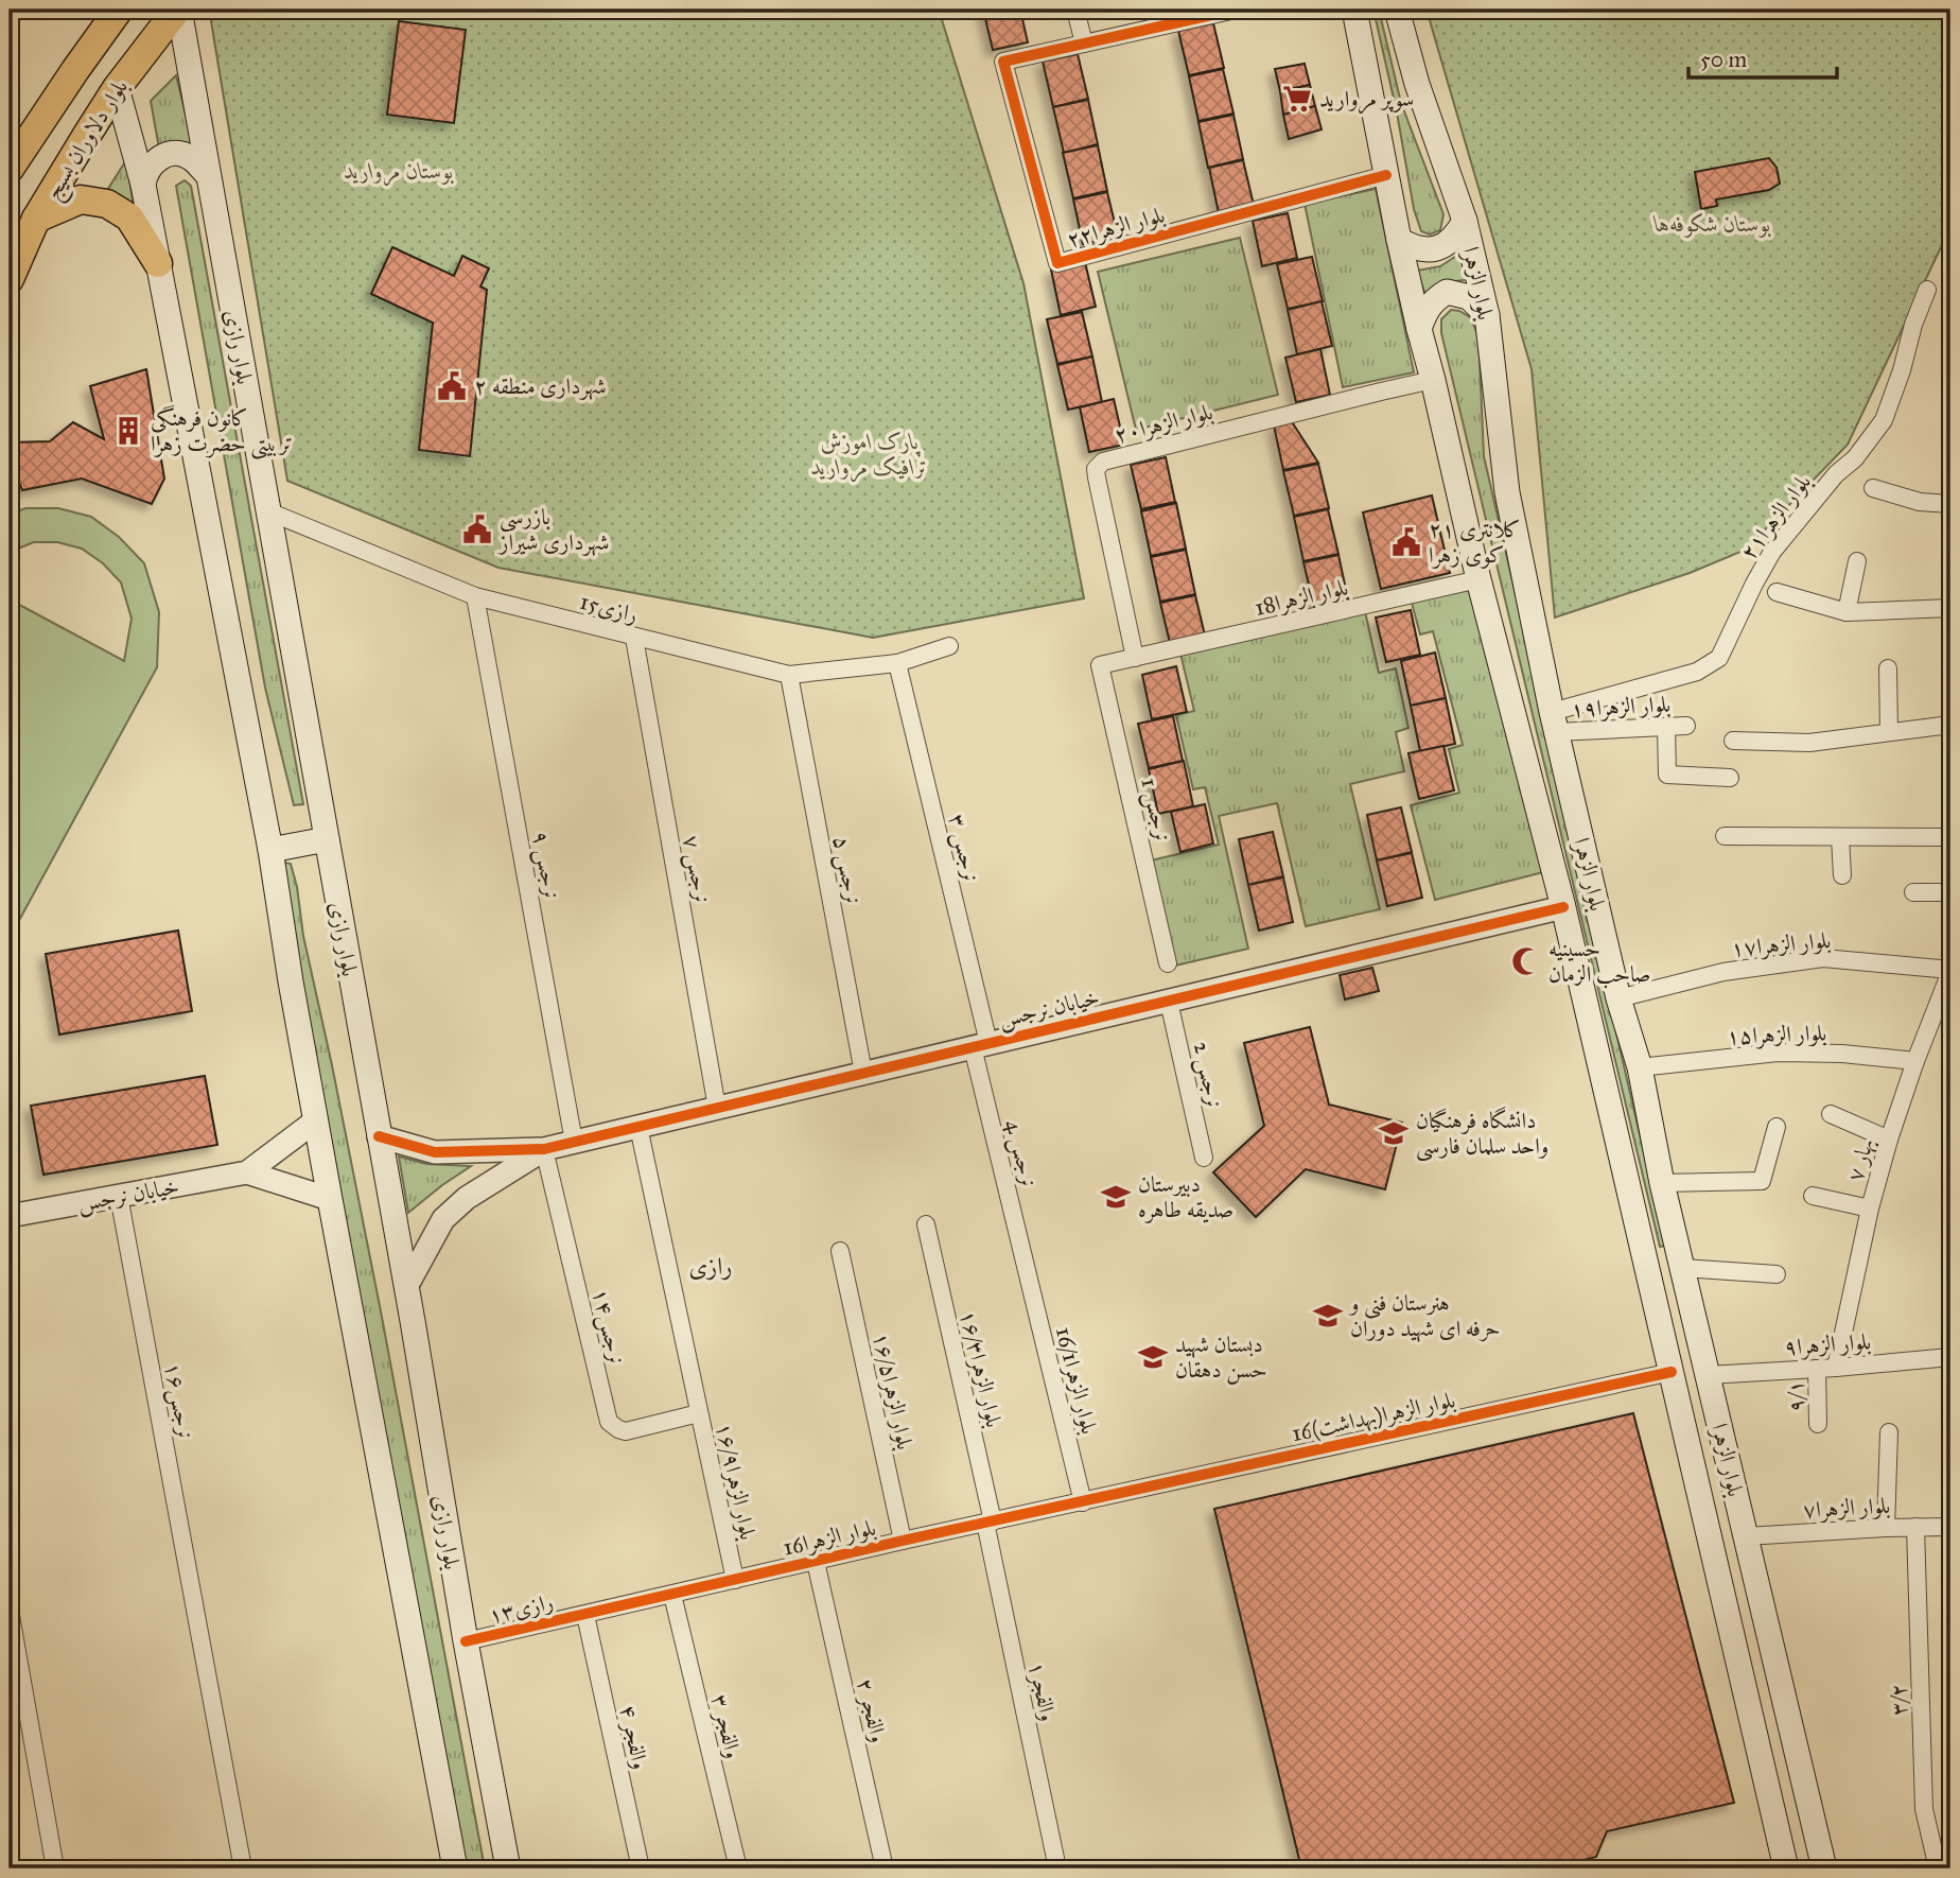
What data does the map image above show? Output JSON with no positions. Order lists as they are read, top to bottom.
{
  "streets": {
    "main road": ["بلوار دلاوران بسیج", "بلوار الزهرا", "بلوار رازی"],
    "street": [
      "بلوار الزهرا۲۲",
      "بلوار الزهرا۲۰",
      "بلوار الزهرا۲۱",
      "18بلوار الزهرا",
      "15رازی",
      "بلوار الزهرا۱۹",
      "1 نرجس",
      "نرجس ۳",
      "نرجس ۹",
      "نرجس ۷",
      "نرجس ۵",
      "بلوار الزهرا۱۷",
      "خیابان نرجس",
      "بلوار الزهرا۱۵",
      "2 نرجس",
      "4 نرجس",
      "بهار ۷",
      "نرجس۱۴",
      "بلوار الزهرا۹",
      "بلوار الزهرا۱۶/۳",
      "بلوار الزهرا16/1",
      "بلوار الزهرا۱۶/۵",
      "۹/۱",
      "نرجس۱۶",
      "16بلوار الزهرا(بهداشت)",
      "بلوار الزهرا۱۶/۹",
      "بلوار الزهرا۷",
      "16بلوار الزهرا",
      "رازی۱۳",
      "والفجر۱",
      "۳/۲",
      "والفجر ۲",
      "والفجر ۳",
      "والفجر ۴"
    ]
  },
  "crossings": [
    ["بلوار دلاوران بسیج", "بلوار رازی"],
    ["بلوار الزهرا۲۲", "بلوار الزهرا"],
    ["بلوار الزهرا", "بلوار الزهرا۲۰"],
    ["بلوار الزهرا", "بلوار الزهرا۲۱"],
    ["بلوار الزهرا", "18بلوار الزهرا"],
    ["بلوار الزهرا", "بلوار الزهرا۱۹"],
    ["بلوار الزهرا", "بلوار الزهرا۱۷"],
    ["بلوار الزهرا", "خیابان نرجس"],
    ["بلوار الزهرا", "بلوار الزهرا۱۵"],
    ["بلوار الزهرا", "بلوار الزهرا۹"],
    ["بلوار الزهرا", "16بلوار الزهرا(بهداشت)"],
    ["بلوار الزهرا", "بلوار الزهرا۷"],
    ["بلوار رازی", "15رازی"],
    ["بلوار رازی", "رازی۱۳"],
    ["بلوار الزهرا۲۰", "18بلوار الزهرا"],
    ["بلوار الزهرا۲۱", "بلوار الزهرا۱۹"],
    ["18بلوار الزهرا", "1 نرجس"],
    ["15رازی", "نرجس ۳"],
    ["15رازی", "نرجس ۹"],
    ["15رازی", "نرجس ۷"],
    ["15رازی", "نرجس ۵"],
    ["نرجس ۳", "خیابان نرجس"],
    ["نرجس ۳", "4 نرجس"],
    ["نرجس ۹", "خیابان نرجس"],
    ["نرجس ۷", "خیابان نرجس"],
    ["نرجس ۵", "خیابان نرجس"],
    ["بلوار الزهرا۱۷", "بهار ۷"],
    ["خیابان نرجس", "2 نرجس"],
    ["خیابان نرجس", "4 نرجس"],
    ["خیابان نرجس", "نرجس۱۴"],
    ["خیابان نرجس", "نرجس۱۶"],
    ["خیابان نرجس", "بلوار الزهرا۱۶/۹"],
    ["بلوار الزهرا۱۵", "بهار ۷"],
    ["4 نرجس", "بلوار الزهرا16/1"],
    ["بهار ۷", "بلوار الزهرا۹"],
    ["نرجس۱۴", "بلوار الزهرا۱۶/۹"],
    ["بلوار الزهرا۹", "۹/۱"],
    ["بلوار الزهرا۱۶/۳", "16بلوار الزهرا"],
    ["بلوار الزهرا۱۶/۳", "والفجر۱"],
    ["بلوار الزهرا16/1", "16بلوار الزهرا(بهداشت)"],
    ["بلوار الزهرا16/1", "16بلوار الزهرا"],
    ["بلوار الزهرا۱۶/۵", "16بلوار الزهرا"],
    ["16بلوار الزهرا(بهداشت)", "16بلوار الزهرا"],
    ["بلوار الزهرا۱۶/۹", "16بلوار الزهرا"],
    ["بلوار الزهرا۷", "۳/۲"],
    ["16بلوار الزهرا", "رازی۱۳"],
    ["16بلوار الزهرا", "والفجر۱"],
    ["16بلوار الزهرا", "والفجر ۲"],
    ["16بلوار الزهرا", "والفجر ۳"],
    ["16بلوار الزهرا", "والفجر ۴"],
    ["رازی۱۳", "والفجر ۴"]
  ],
  "districts": ["رازی"],
  "parks": ["بوستان مروارید", "بوستان شکوفه‌ها", "پارک اموزش ترافیک مروارید"],
  "places": {
    "supermarket": ["سوپر مروارید"],
    "public building": ["شهرداری منطقه ۲", "بازرسی شهرداری شیراز", "کلانتری ۲۱ کوی زهرا"],
    "building": ["کانون فرهنگی تربیتی حضرت زهرا"],
    "mosque": ["حسینیه صاحب الزمان"],
    "school or university": [
      "دانشگاه فرهنگیان واحد سلمان فارسی",
      "دبیرستان صدیقه طاهره",
      "هنرستان فنی و حرفه ای شهید دوران",
      "دبستان شهید حسن دهقان"
    ]
  },
  "scale_bar": "50 m"
}
